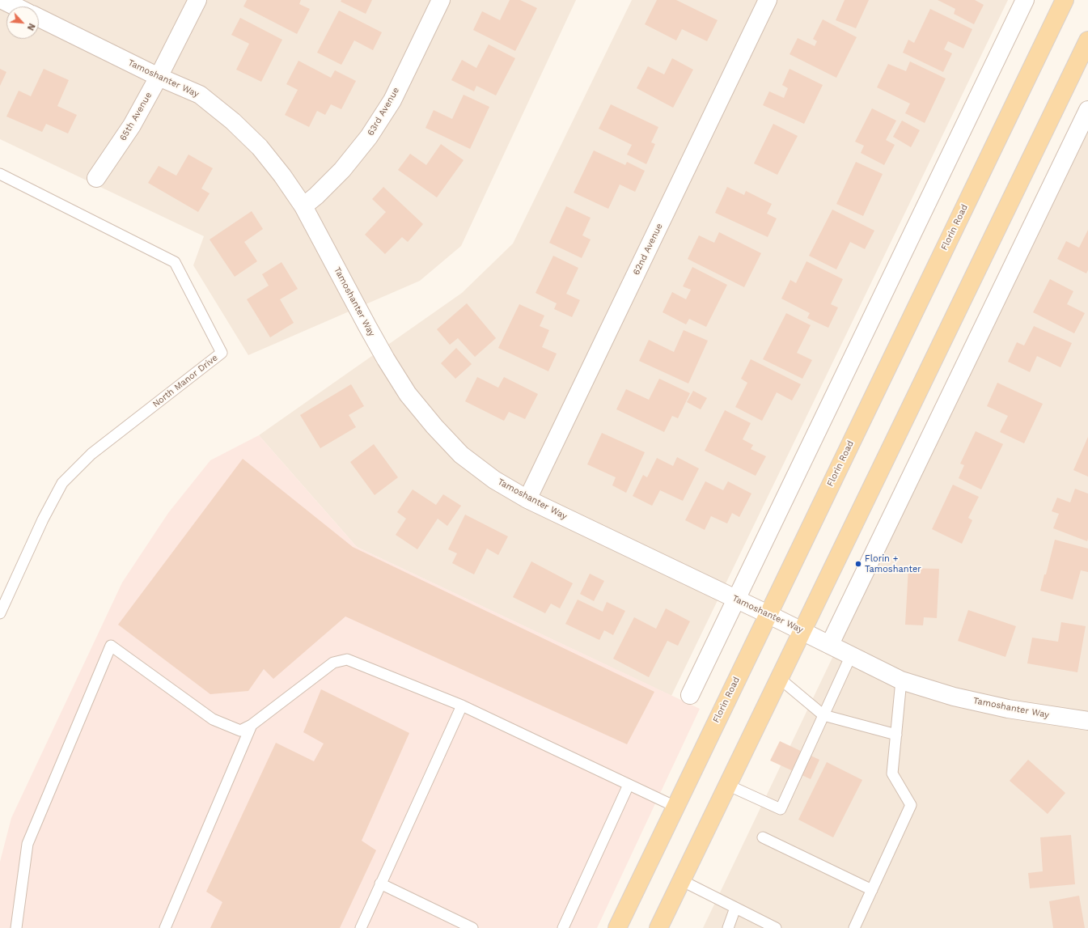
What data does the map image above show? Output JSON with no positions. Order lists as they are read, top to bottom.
{
  "streets": {
    "main road": ["Florin Road"],
    "street": [
      "Tamoshanter Way",
      "63rd Avenue",
      "65th Avenue",
      "62nd Avenue"
    ],
    "lane": ["North Manor Drive"]
  },
  "crossings": [
    ["Tamoshanter Way", "63rd Avenue"],
    ["Tamoshanter Way", "65th Avenue"],
    ["Tamoshanter Way", "Florin Road"],
    ["Tamoshanter Way", "62nd Avenue"]
  ],
  "places": ["Florin + Tamoshanter"],
  "north": "bottom right"
}
